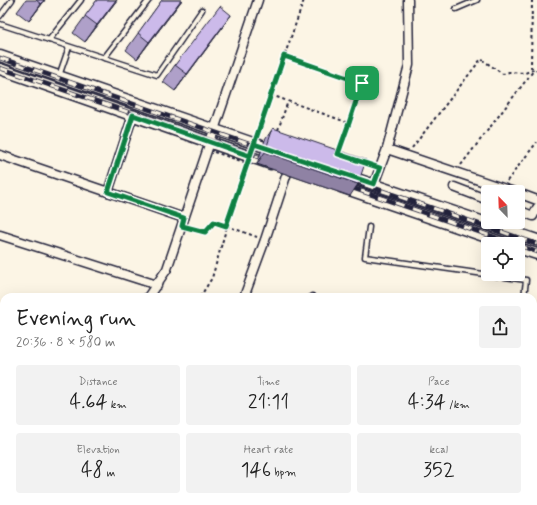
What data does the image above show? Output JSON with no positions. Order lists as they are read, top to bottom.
{
  "north": "top left",
  "page": {
    "heading": ["Evening run", "20:36 · 8 × 580 m"],
    "stats": [
      ["Distance", "4.64 km"],
      ["Time", "21:11"],
      ["Pace", "4:34 /km"],
      ["Elevation", "48 m"],
      ["Heart rate", "146 bpm"],
      ["kcal", "352"]
    ]
  }
}
